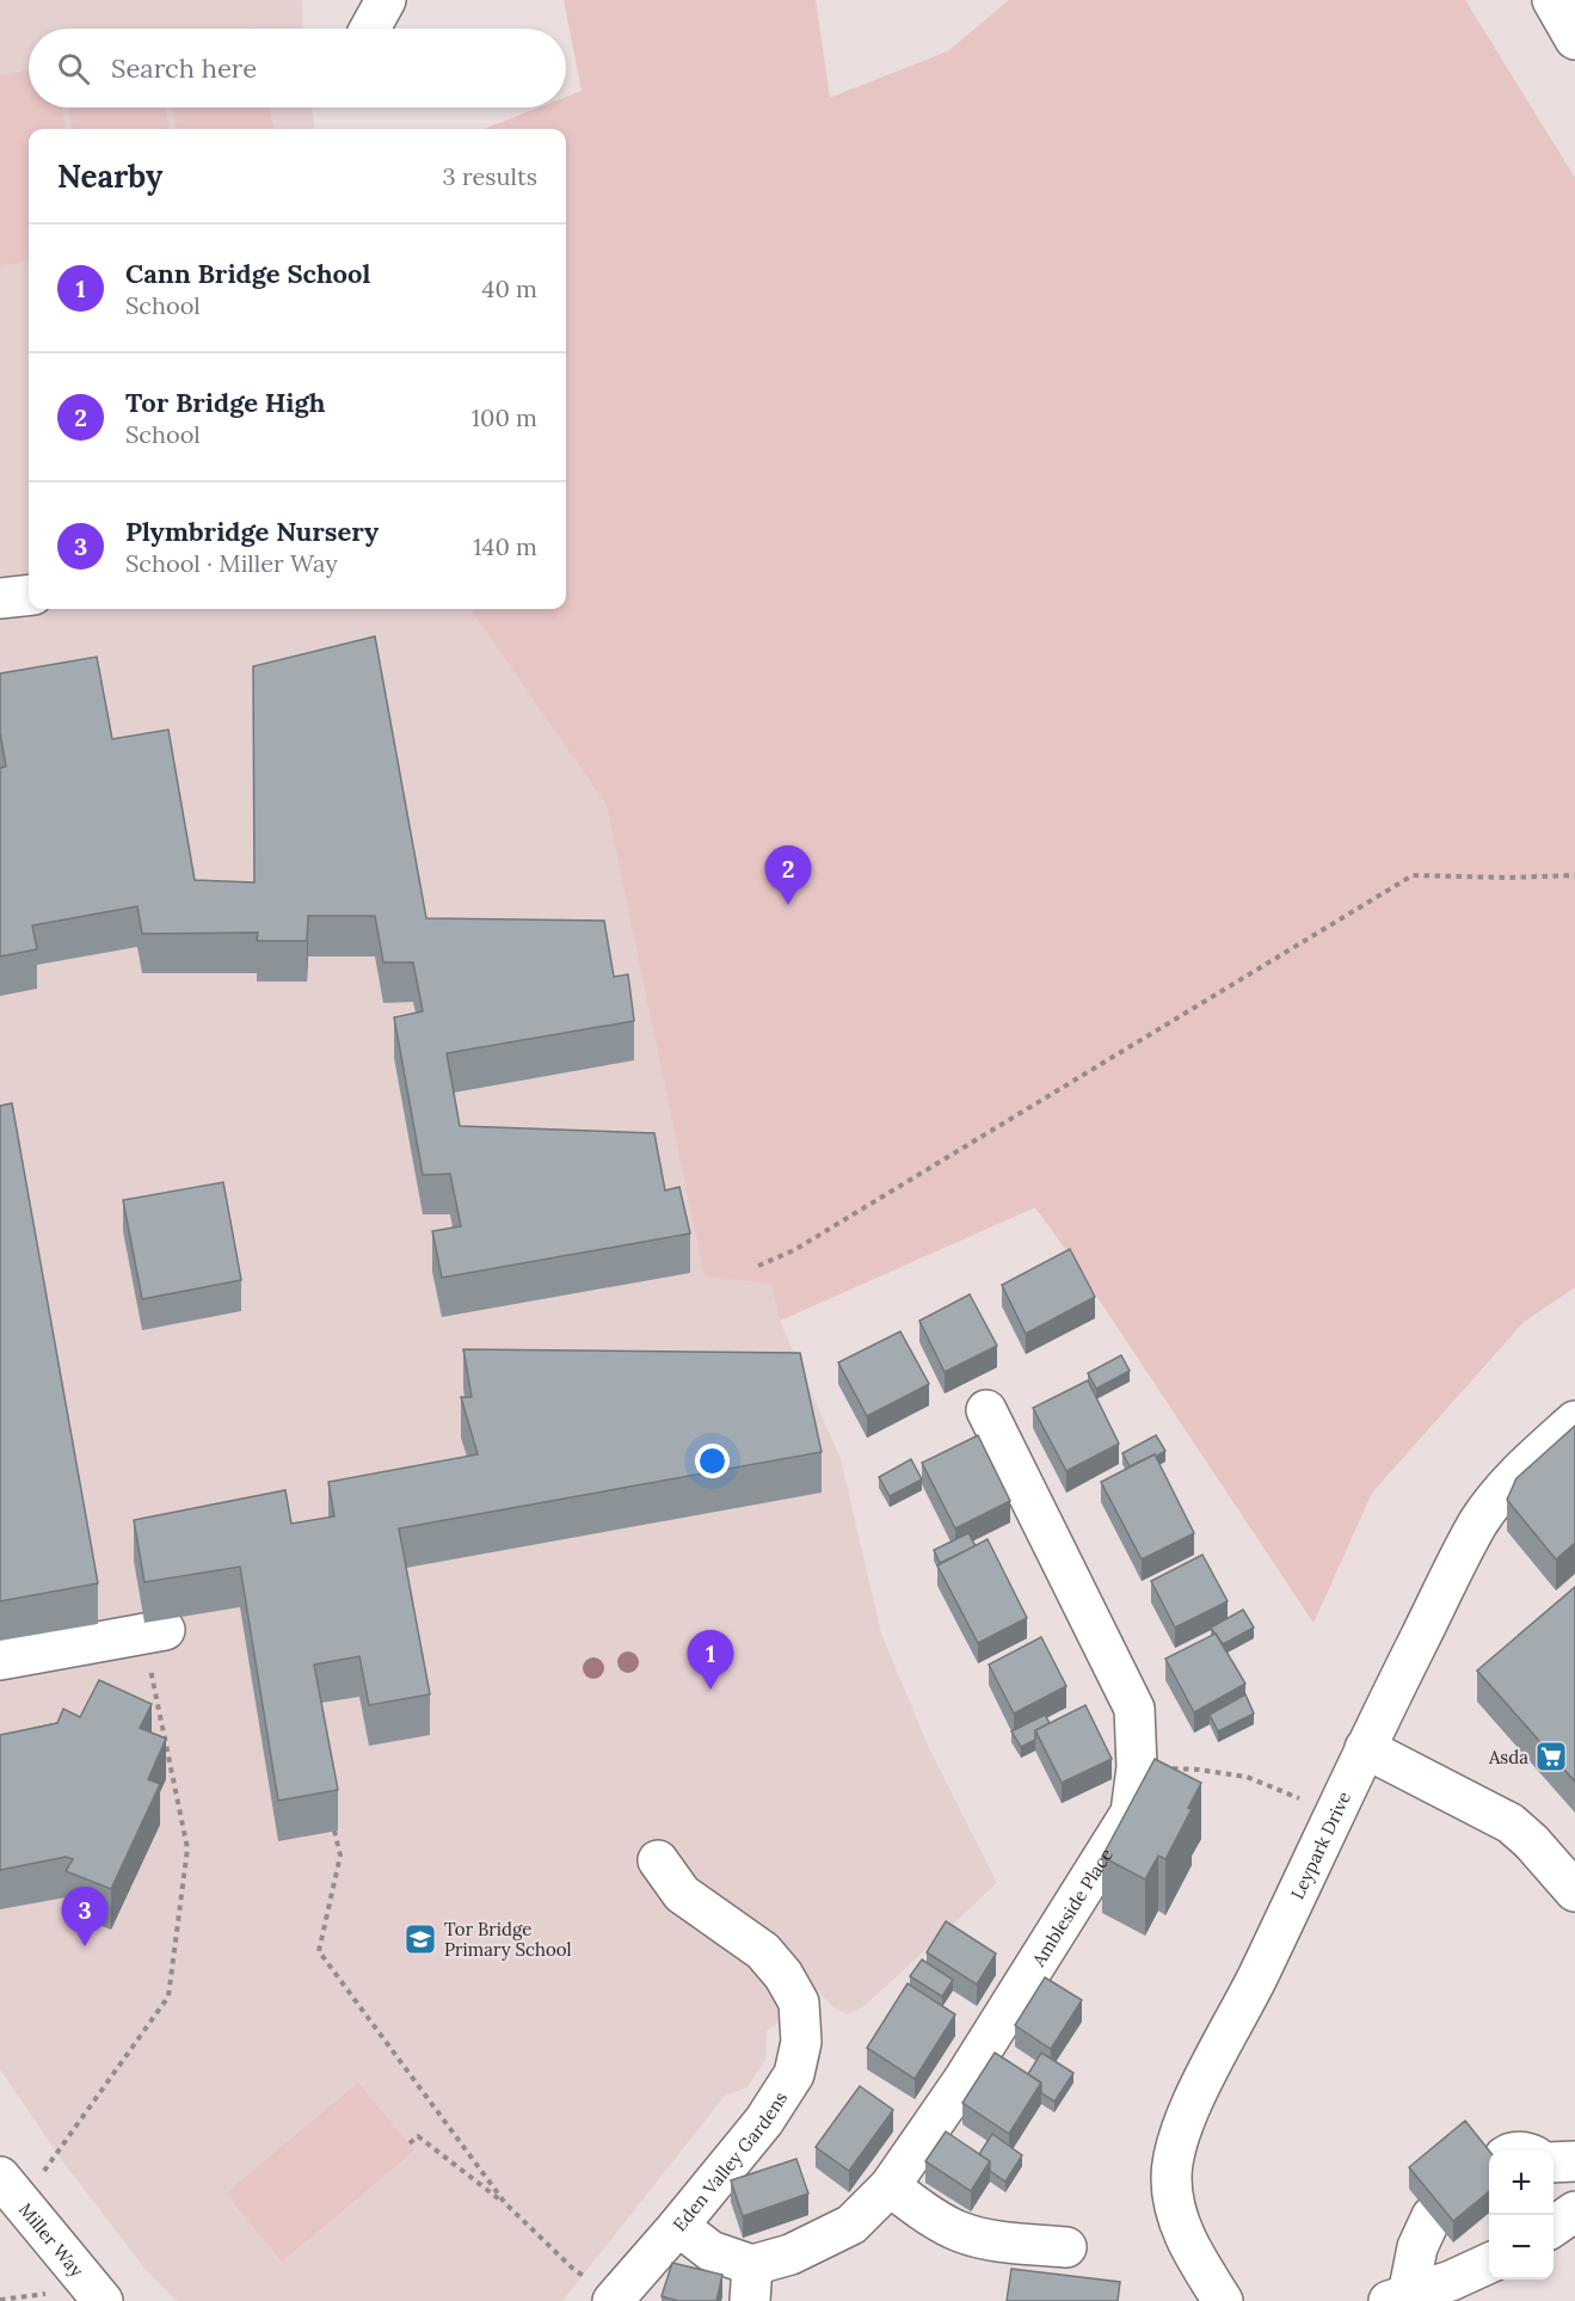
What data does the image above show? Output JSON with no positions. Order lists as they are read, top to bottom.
{
  "streets": {
    "street": [
      "Leypark Drive",
      "Ambleside Place",
      "Eden Valley Gardens",
      "Miller Way"
    ]
  },
  "crossings": [
    ["Ambleside Place", "Eden Valley Gardens"]
  ],
  "places": {
    "supermarket": ["Asda"],
    "school or university": ["Tor Bridge Primary School"]
  },
  "page": {
    "search": "Search here",
    "heading": ["Nearby", "3 results"],
    "list": [
      {
        "mark": "1",
        "name": "Cann Bridge School",
        "note": "School",
        "value": "40 m"
      },
      {
        "mark": "2",
        "name": "Tor Bridge High",
        "note": "School",
        "value": "100 m"
      },
      {
        "mark": "3",
        "name": "Plymbridge Nursery",
        "note": "School · Miller Way",
        "value": "140 m"
      }
    ],
    "pins": ["2", "1", "3"],
    "map_buttons": ["+", "−"]
  }
}
